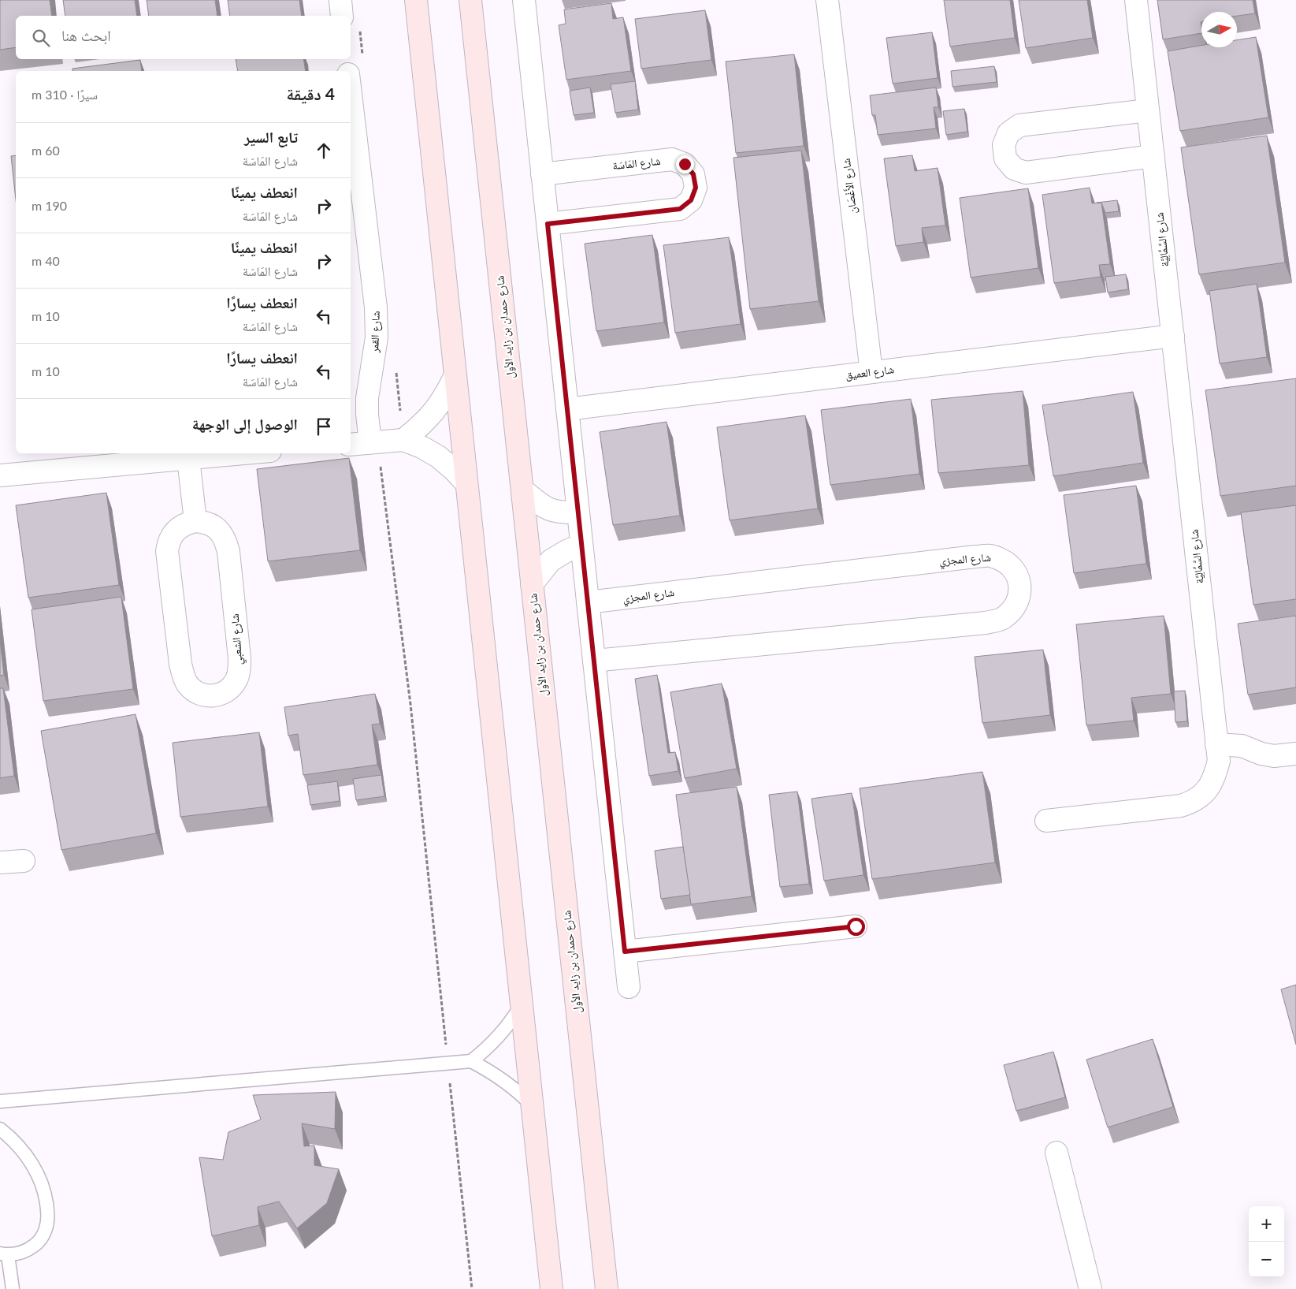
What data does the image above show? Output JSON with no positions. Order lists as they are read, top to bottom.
{
  "streets": {
    "main road": ["شارع حمدان بن زايد الأول"],
    "street": [
      "شارع المَاسَة",
      "شارع الأَغْصَان",
      "شارع السَّمَّالِيَّة",
      "شارع القمر",
      "شارع العميق",
      "شارع المجزي",
      "شارع الشعبي"
    ]
  },
  "crossings": [
    ["شارع الأَغْصَان", "شارع العميق"],
    ["شارع السَّمَّالِيَّة", "شارع العميق"]
  ],
  "north": "right",
  "page": {
    "search": "ابحث هنا",
    "heading": ["4 دقيقة", "سيرًا · 310 m"],
    "list": [
      ["تابع السير", "شارع المَاسَة", "60 m"],
      ["انعطف يمينًا", "شارع المَاسَة", "190 m"],
      ["انعطف يمينًا", "شارع المَاسَة", "40 m"],
      ["انعطف يسارًا", "شارع المَاسَة", "10 m"],
      ["انعطف يسارًا", "شارع المَاسَة", "10 m"],
      "الوصول إلى الوجهة"
    ],
    "map_buttons": ["+", "−"]
  }
}
